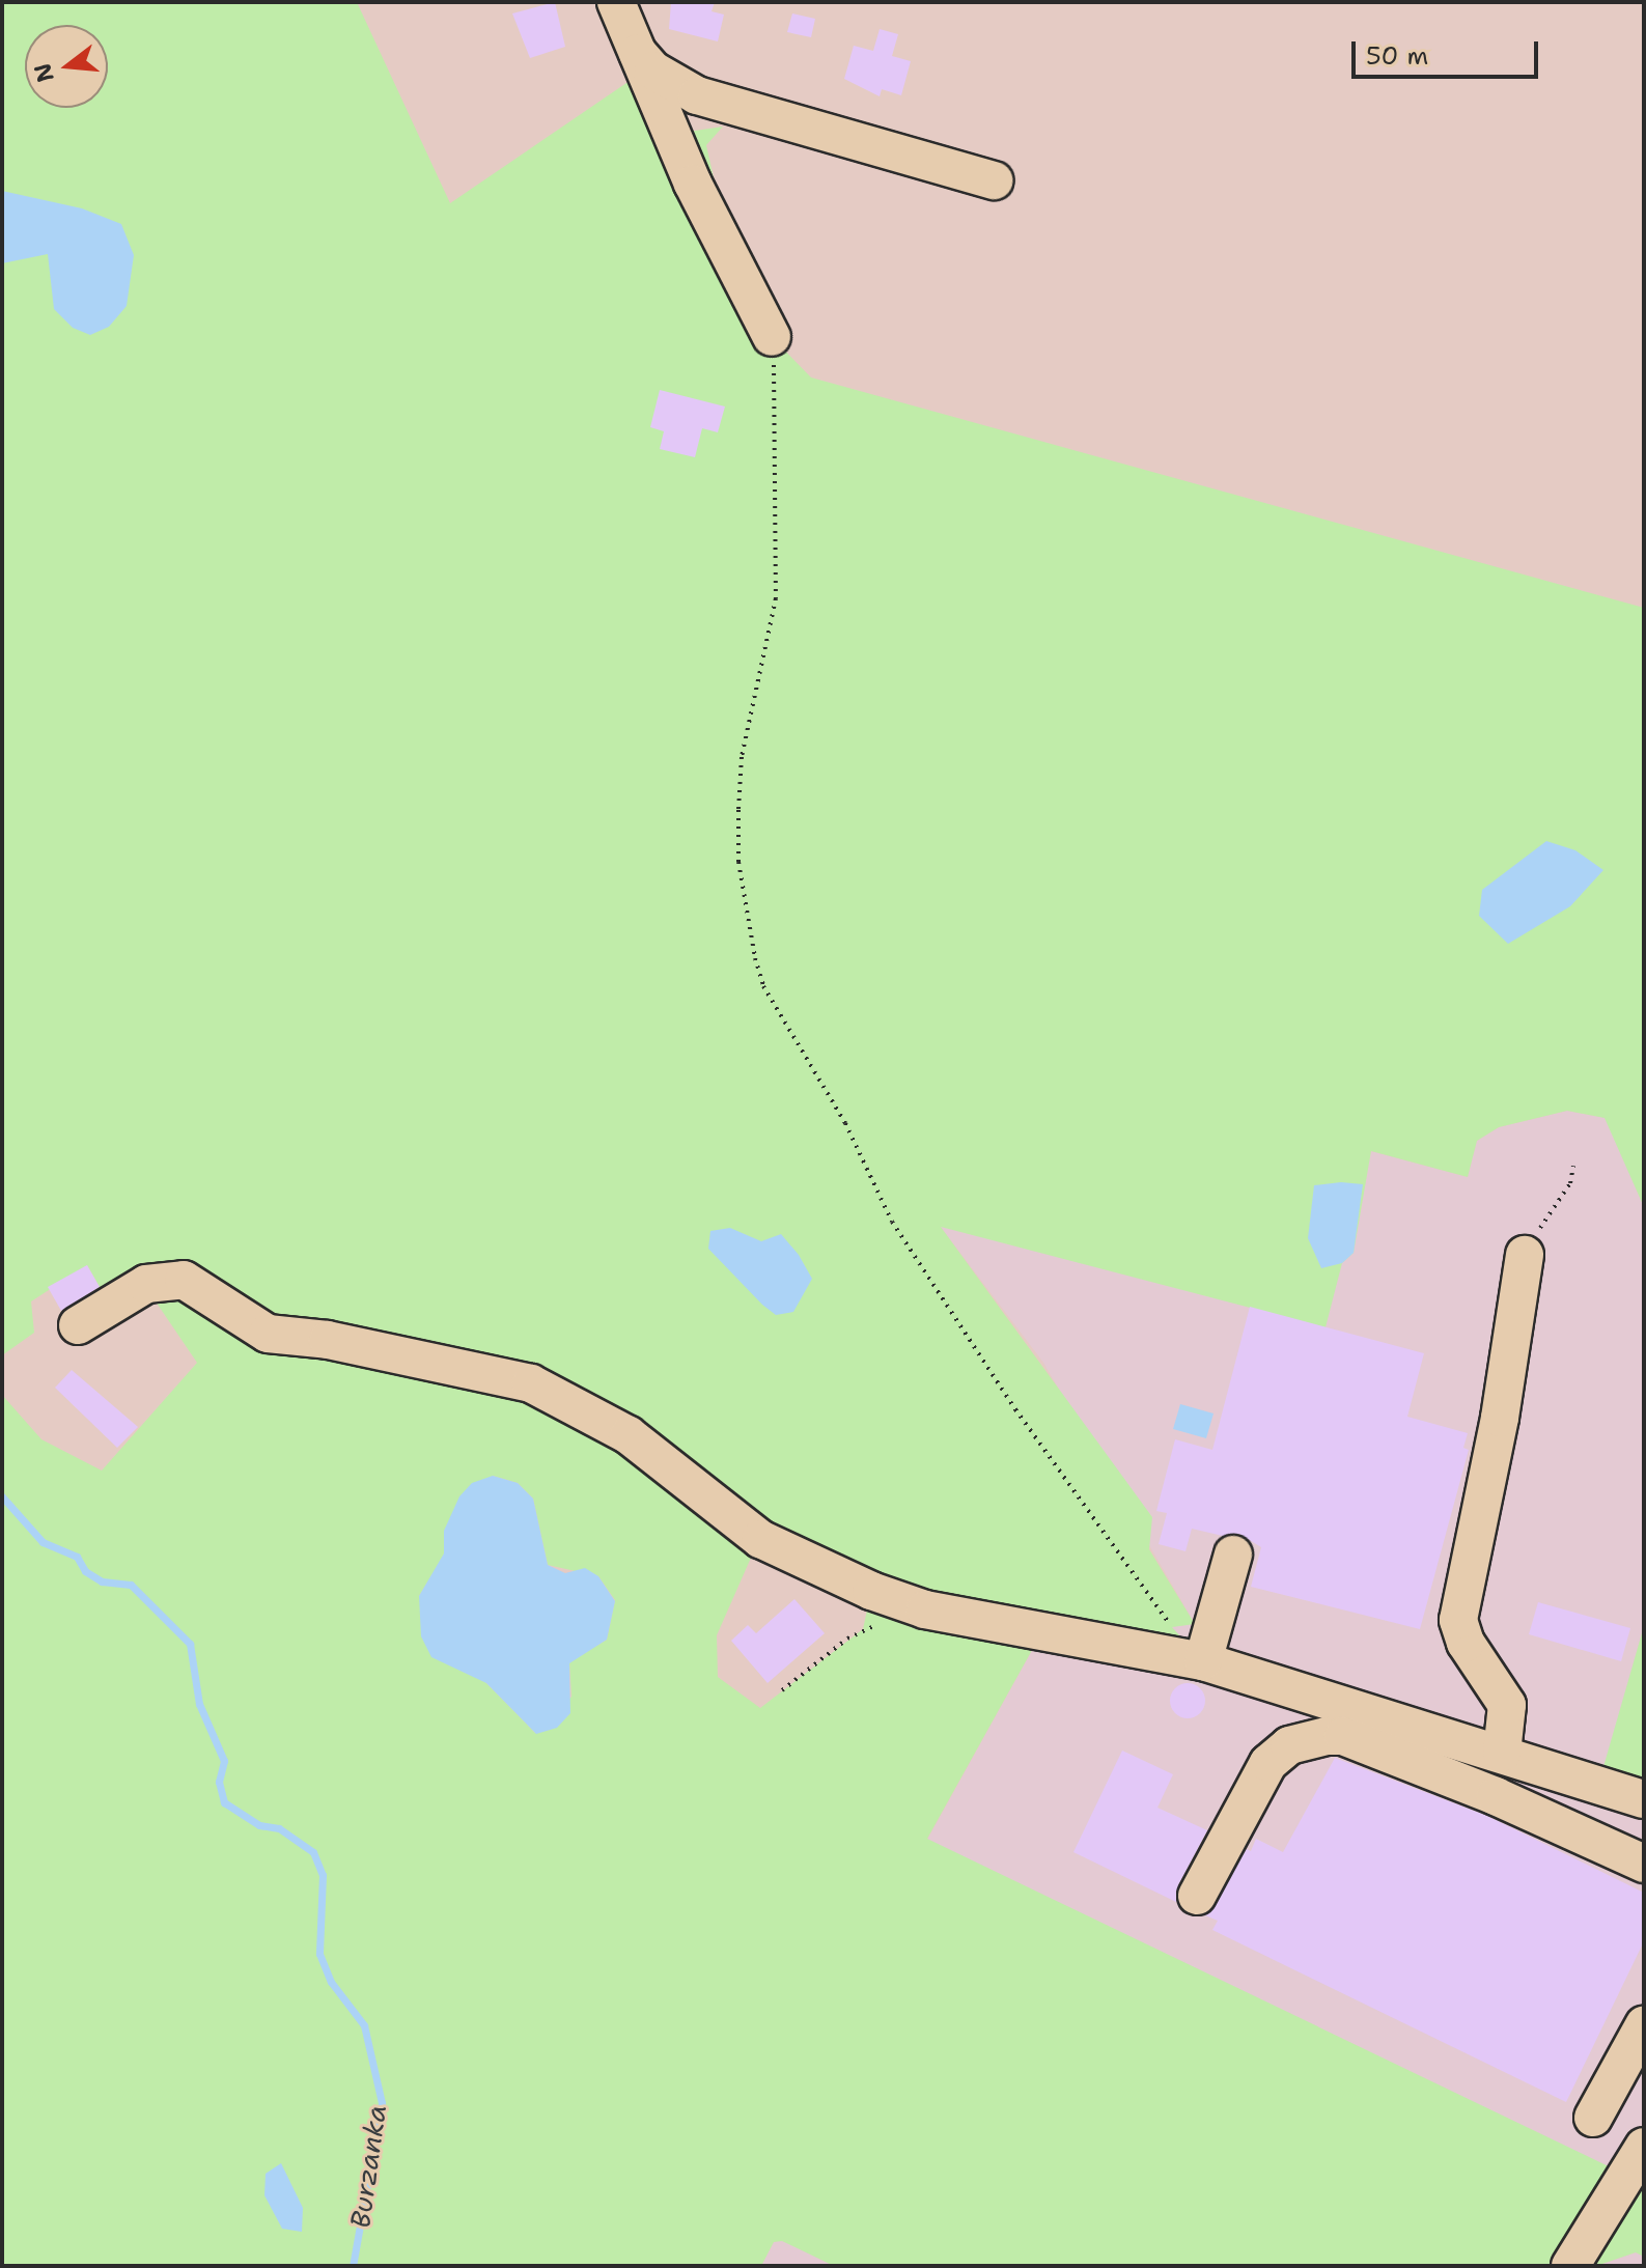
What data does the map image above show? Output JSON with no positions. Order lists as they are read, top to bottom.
{
  "water": ["Burzanka"],
  "scale_bar": "50 m",
  "north": "left"
}
